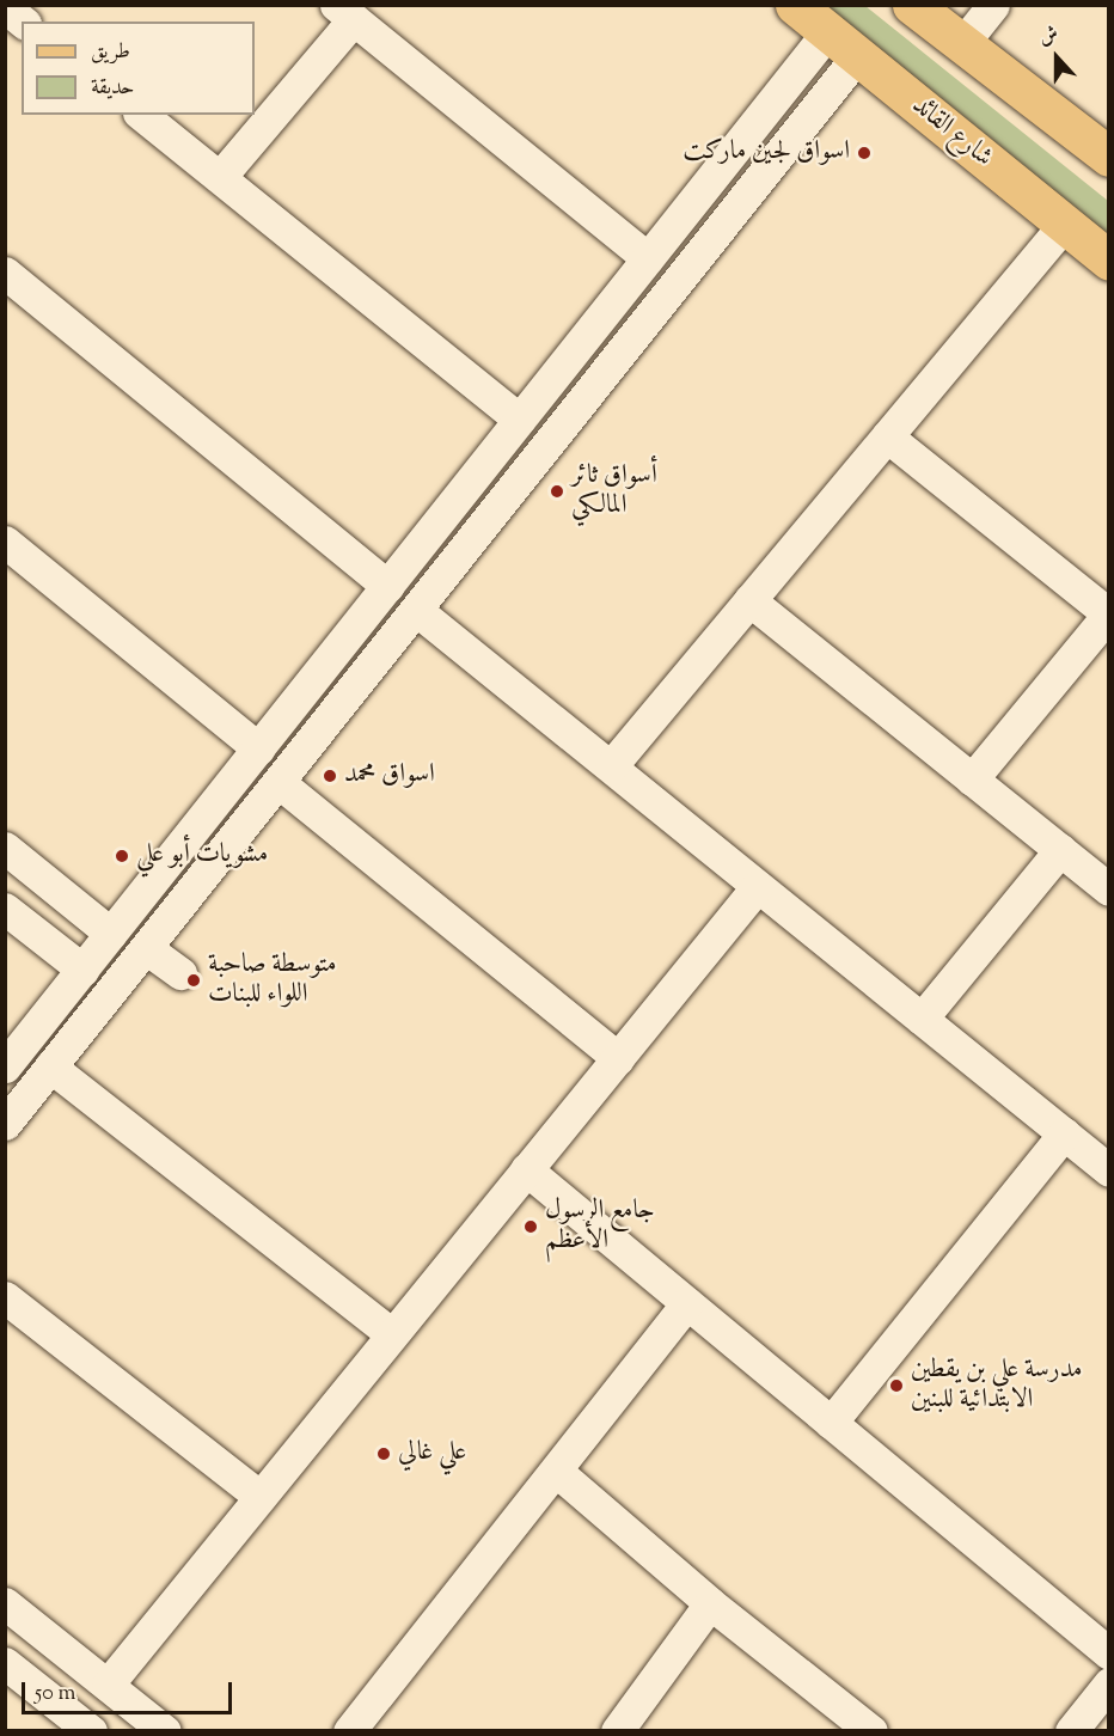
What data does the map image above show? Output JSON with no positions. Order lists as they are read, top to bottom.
{
  "streets": {
    "main road": ["شارع القائد"]
  },
  "places": [
    "اسواق لجين ماركت",
    "أسواق ثائر المالكي",
    "اسواق محمد",
    "مشويات أبو علي",
    "متوسطة صاحبة اللواء للبنات",
    "جامع الرسول الأعظم",
    "مدرسة علي بن يقطين الابتدائية للبنين",
    "علي غالي"
  ],
  "legend": ["طريق", "حديقة"],
  "scale_bar": "50 m",
  "north": "top"
}
